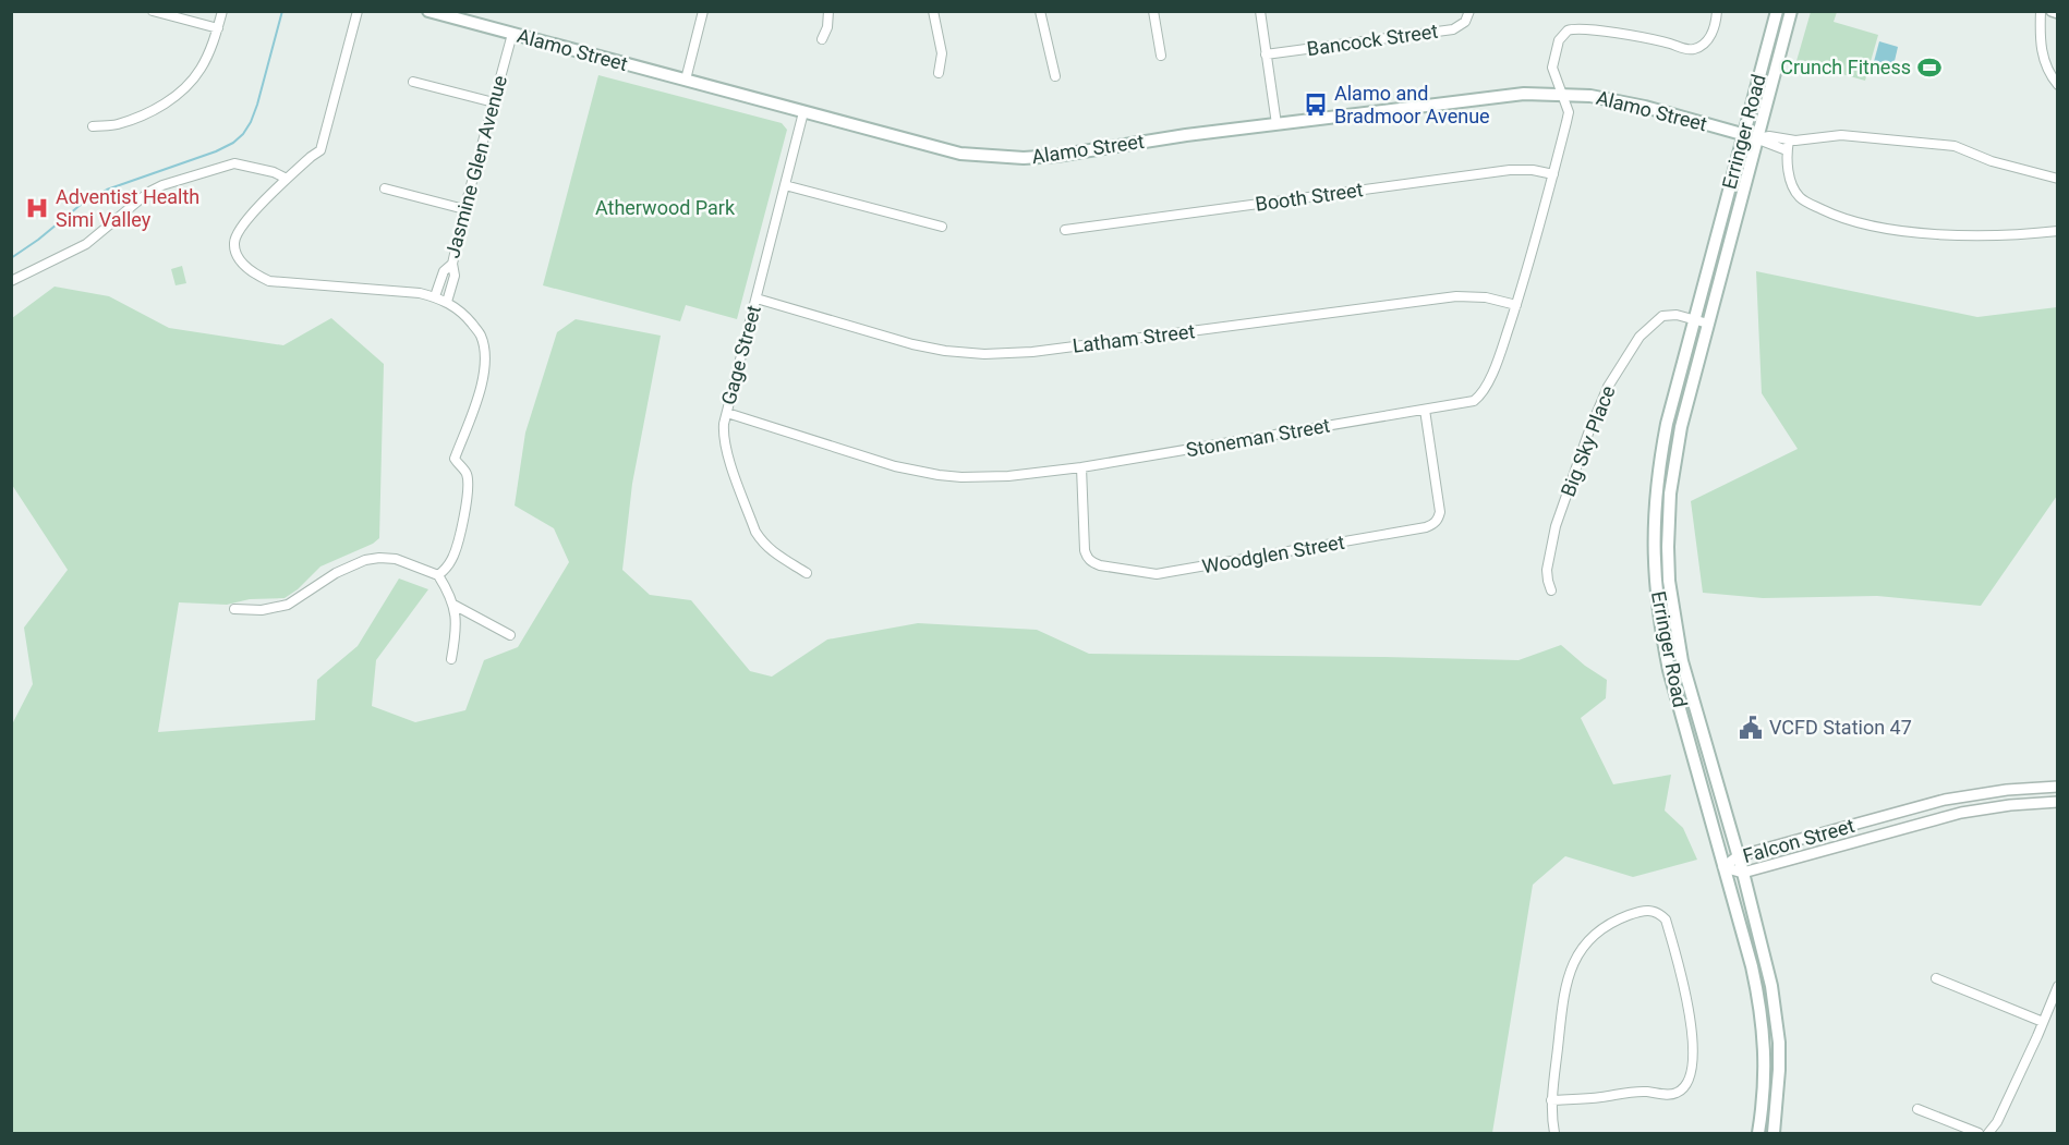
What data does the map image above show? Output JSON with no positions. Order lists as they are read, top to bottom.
{
  "streets": {
    "main road": ["Alamo Street", "Erringer Road"],
    "street": [
      "Bancock Street",
      "Jasmine Glen Avenue",
      "Booth Street",
      "Latham Street",
      "Gage Street",
      "Stoneman Street",
      "Big Sky Place",
      "Woodglen Street",
      "Falcon Street"
    ]
  },
  "crossings": [
    ["Alamo Street", "Erringer Road"],
    ["Alamo Street", "Jasmine Glen Avenue"],
    ["Alamo Street", "Gage Street"],
    ["Alamo Street", "Stoneman Street"],
    ["Erringer Road", "Big Sky Place"],
    ["Erringer Road", "Falcon Street"],
    ["Booth Street", "Stoneman Street"],
    ["Latham Street", "Gage Street"],
    ["Latham Street", "Stoneman Street"],
    ["Gage Street", "Stoneman Street"],
    ["Stoneman Street", "Woodglen Street"]
  ],
  "parks": ["Atherwood Park"],
  "places": {
    "sports": ["Crunch Fitness"],
    "bus stop": ["Alamo and Bradmoor Avenue"],
    "hospital": ["Adventist Health Simi Valley"],
    "public building": ["VCFD Station 47"]
  }
}
